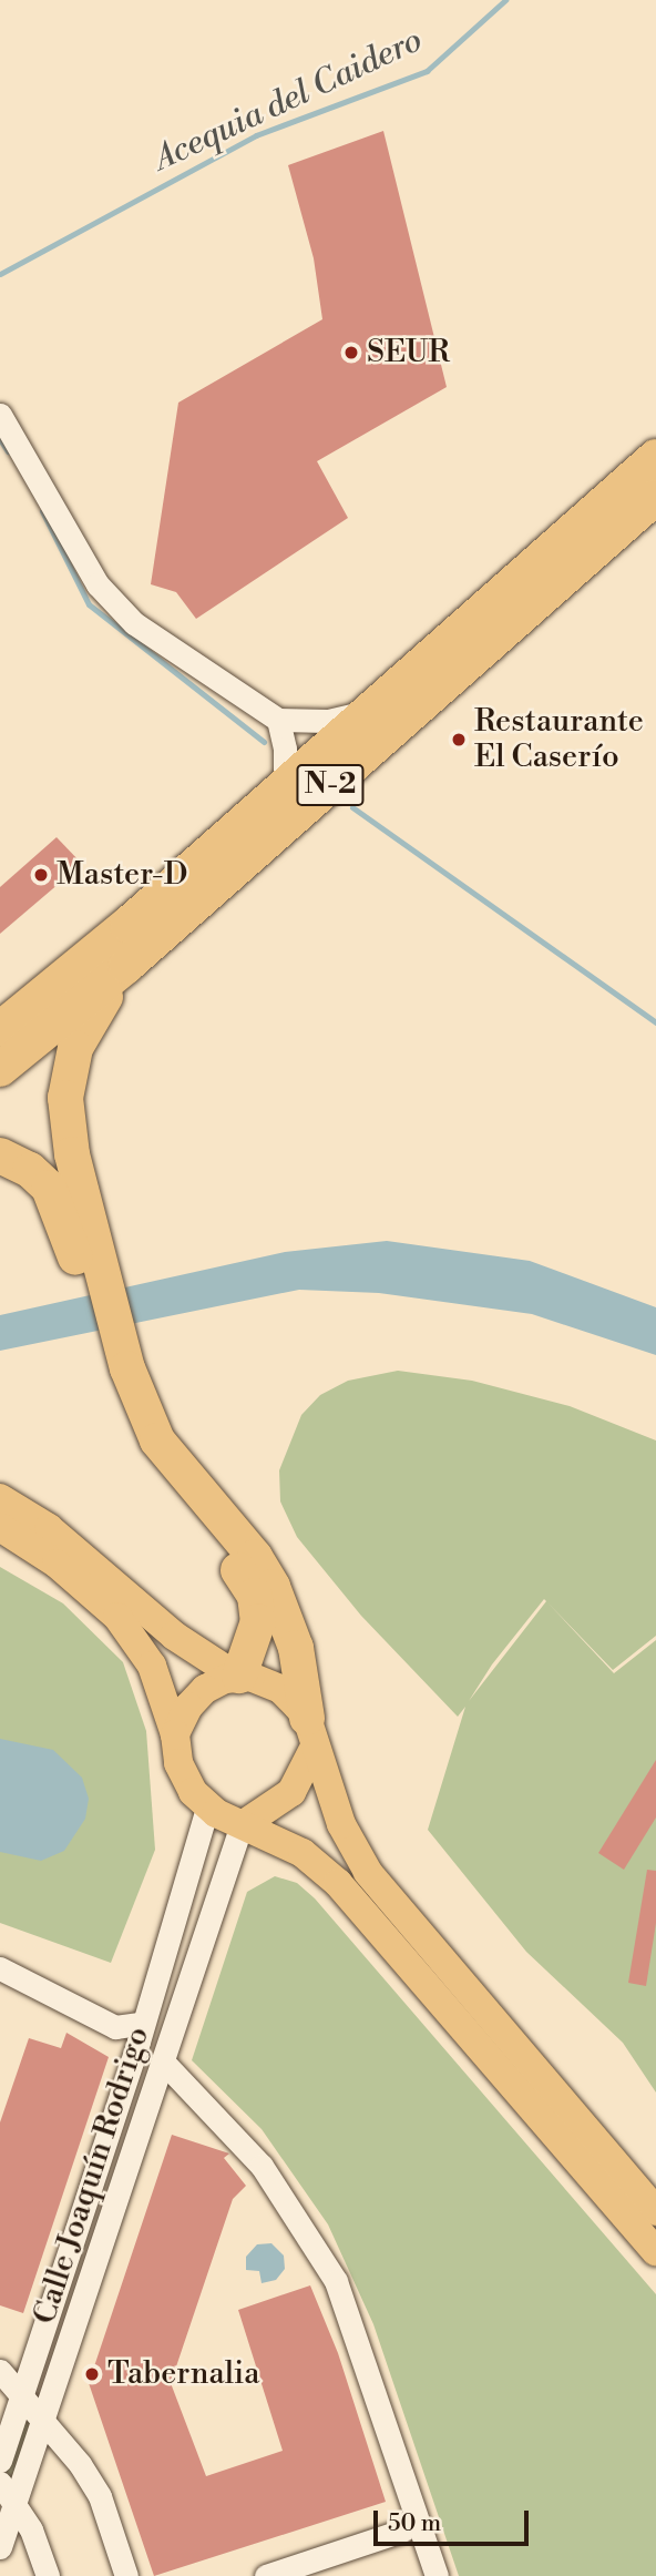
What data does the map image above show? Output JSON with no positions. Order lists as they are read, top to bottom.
{
  "streets": {
    "highway": ["N-2"],
    "street": ["Calle Joaquín Rodrigo"]
  },
  "water": ["Acequia del Caidero"],
  "places": [
    "SEUR",
    "Restaurante El Caserío",
    "Master-D",
    "Tabernalia"
  ],
  "scale_bar": "50 m"
}
